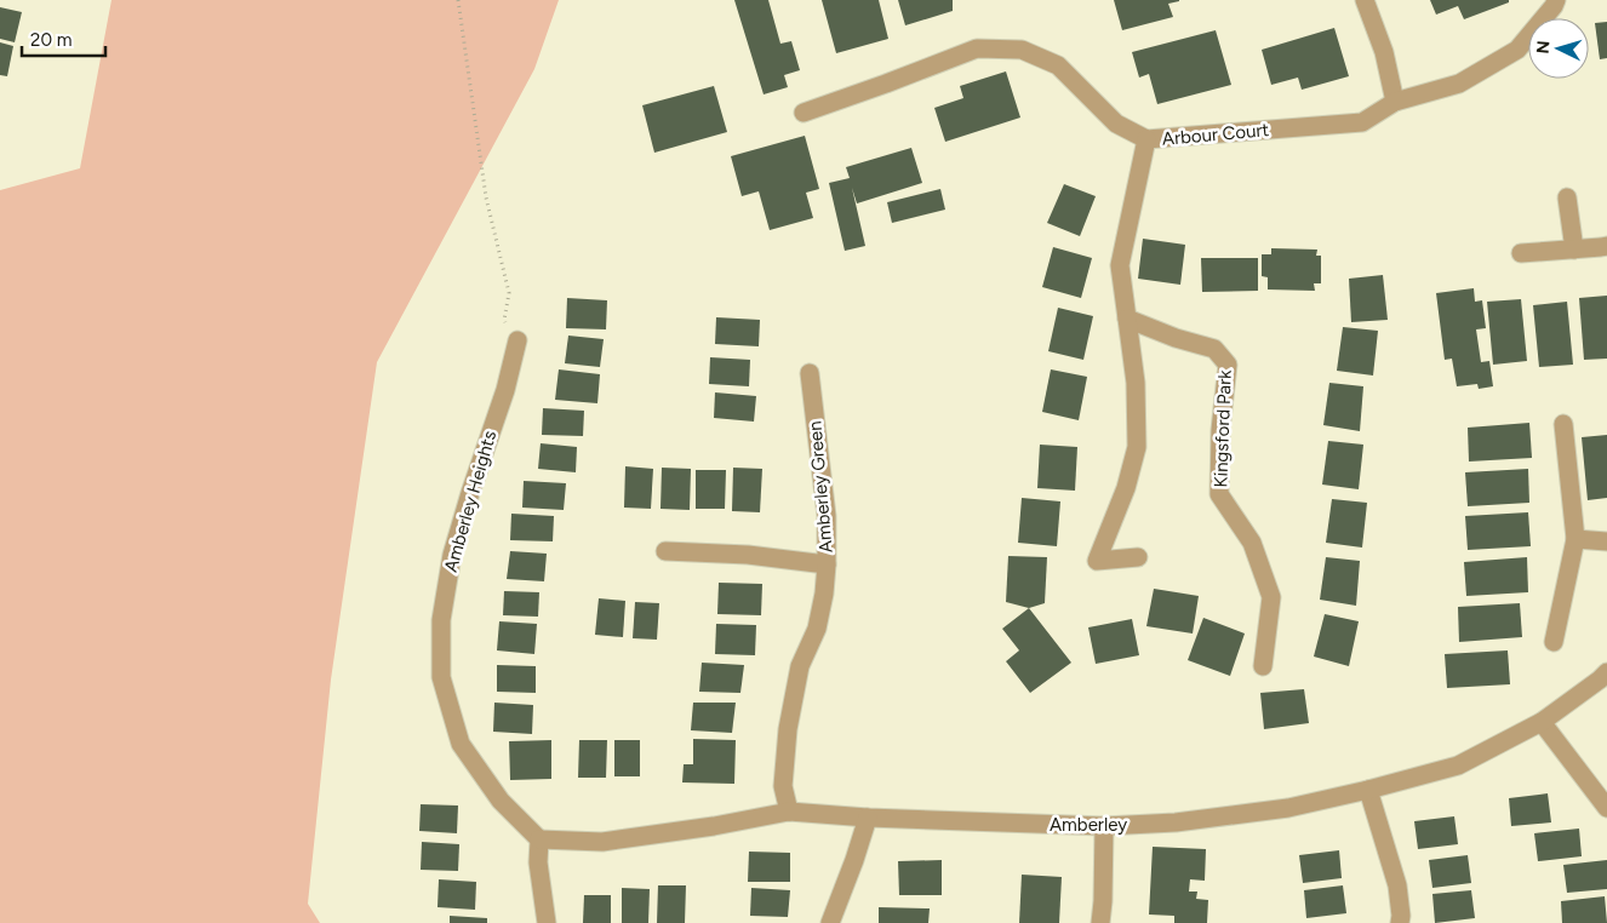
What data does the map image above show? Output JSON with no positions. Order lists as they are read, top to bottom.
{
  "streets": {
    "street": [
      "Arbour Court",
      "Kingsford Park",
      "Amberley Green",
      "Amberley Heights",
      "Amberley"
    ]
  },
  "crossings": [
    ["Amberley Green", "Amberley"],
    ["Amberley Heights", "Amberley"]
  ],
  "scale_bar": "20 m",
  "north": "left"
}
